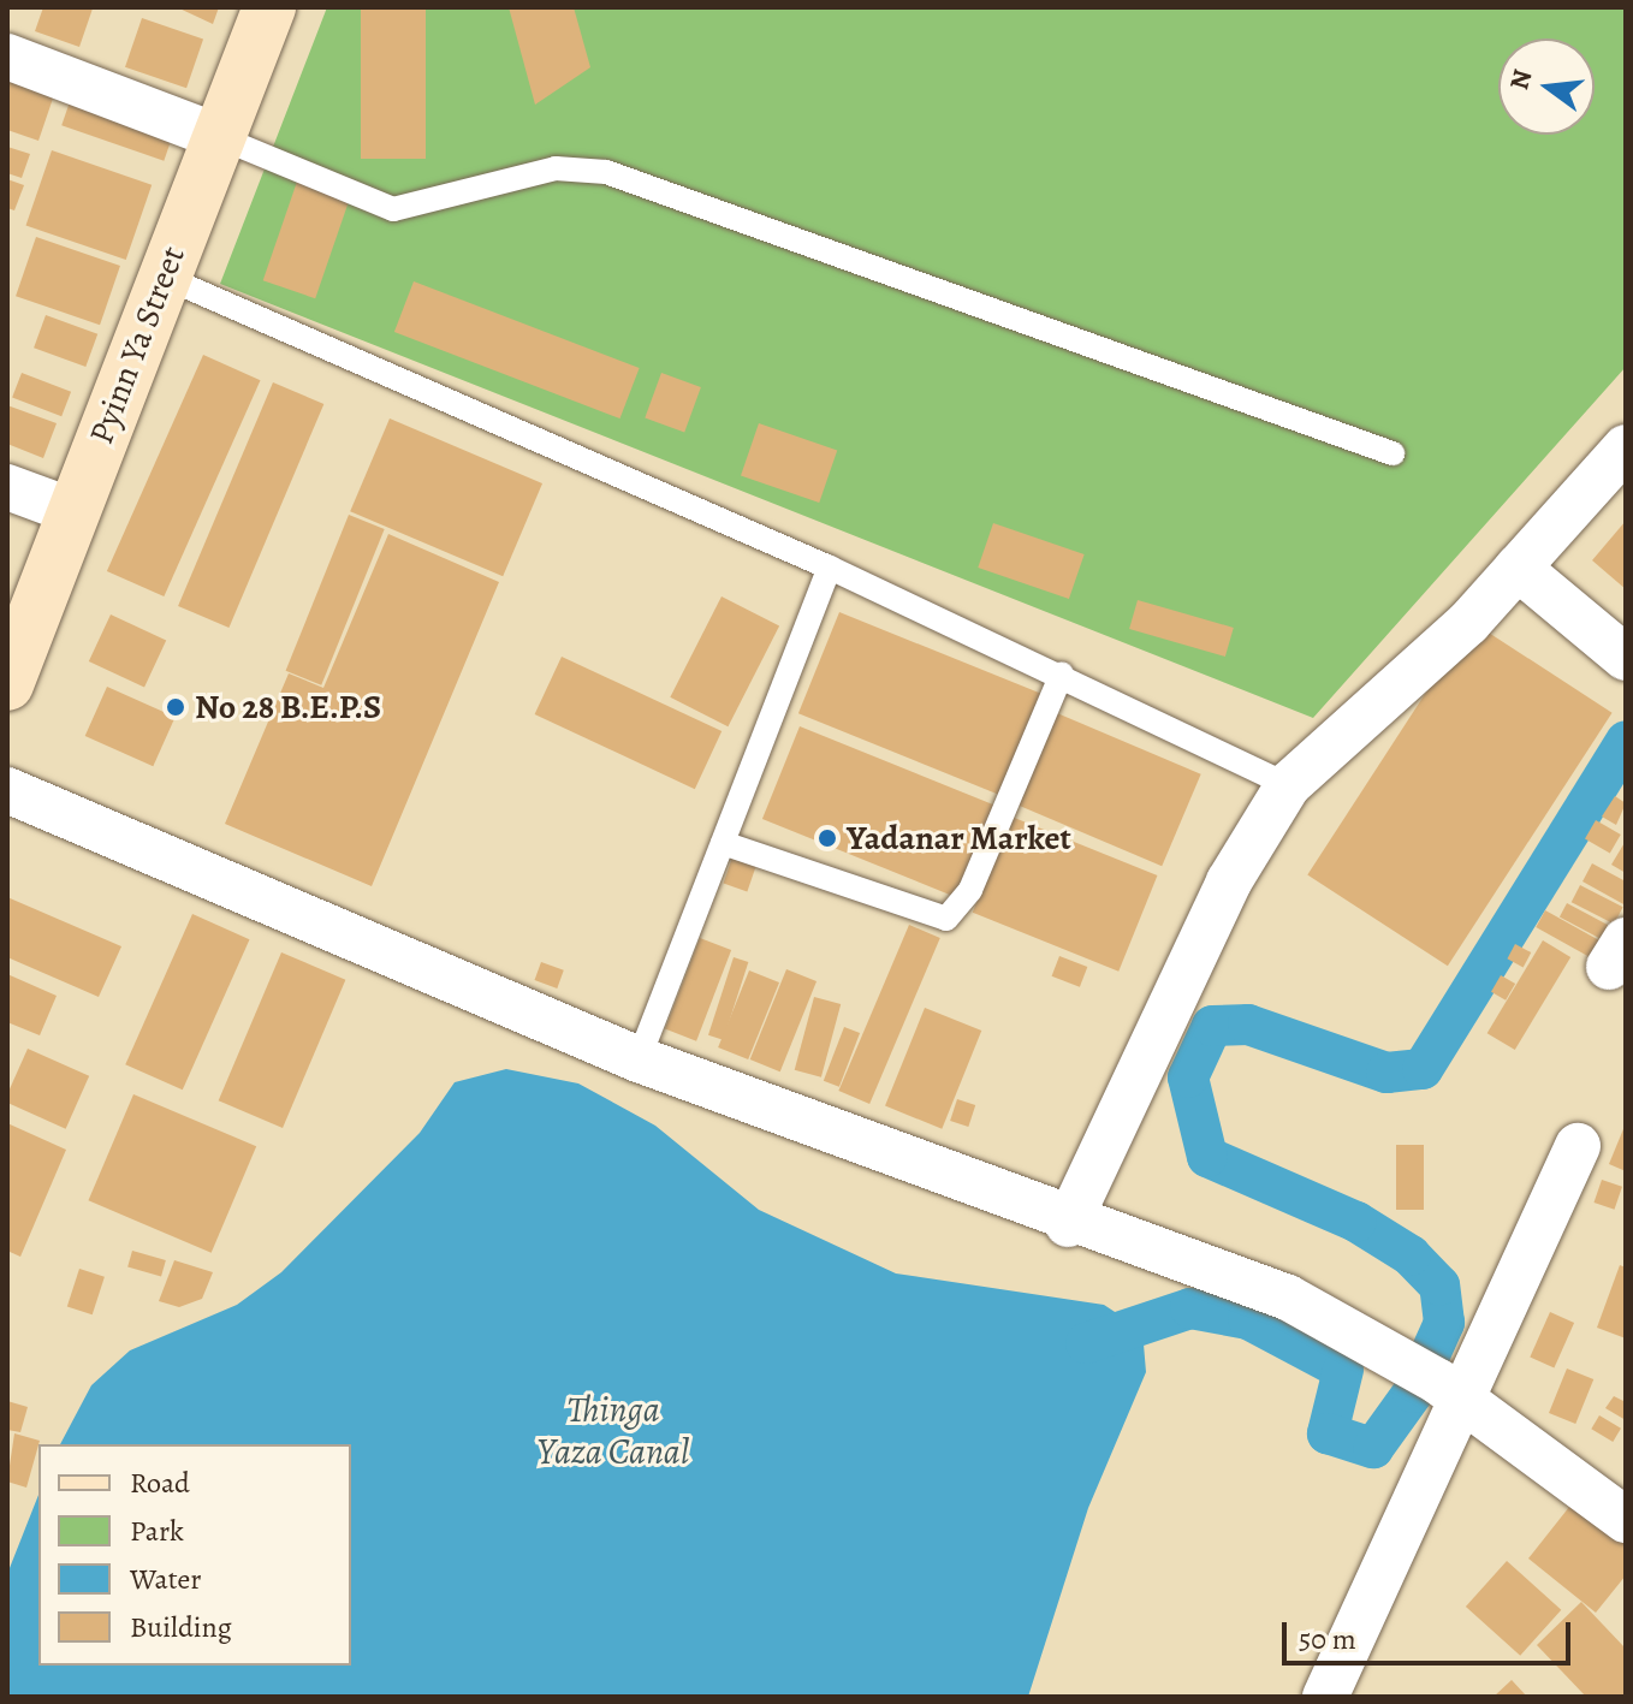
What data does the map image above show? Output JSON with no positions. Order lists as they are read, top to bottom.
{
  "streets": {
    "main road": ["Pyinn Ya Street"]
  },
  "water": ["Thinga Yaza Canal"],
  "places": ["No 28 B.E.P.S", "Yadanar Market"],
  "legend": [
    "Road",
    "Park",
    "Water",
    "Building"
  ],
  "scale_bar": "50 m",
  "north": "left"
}
